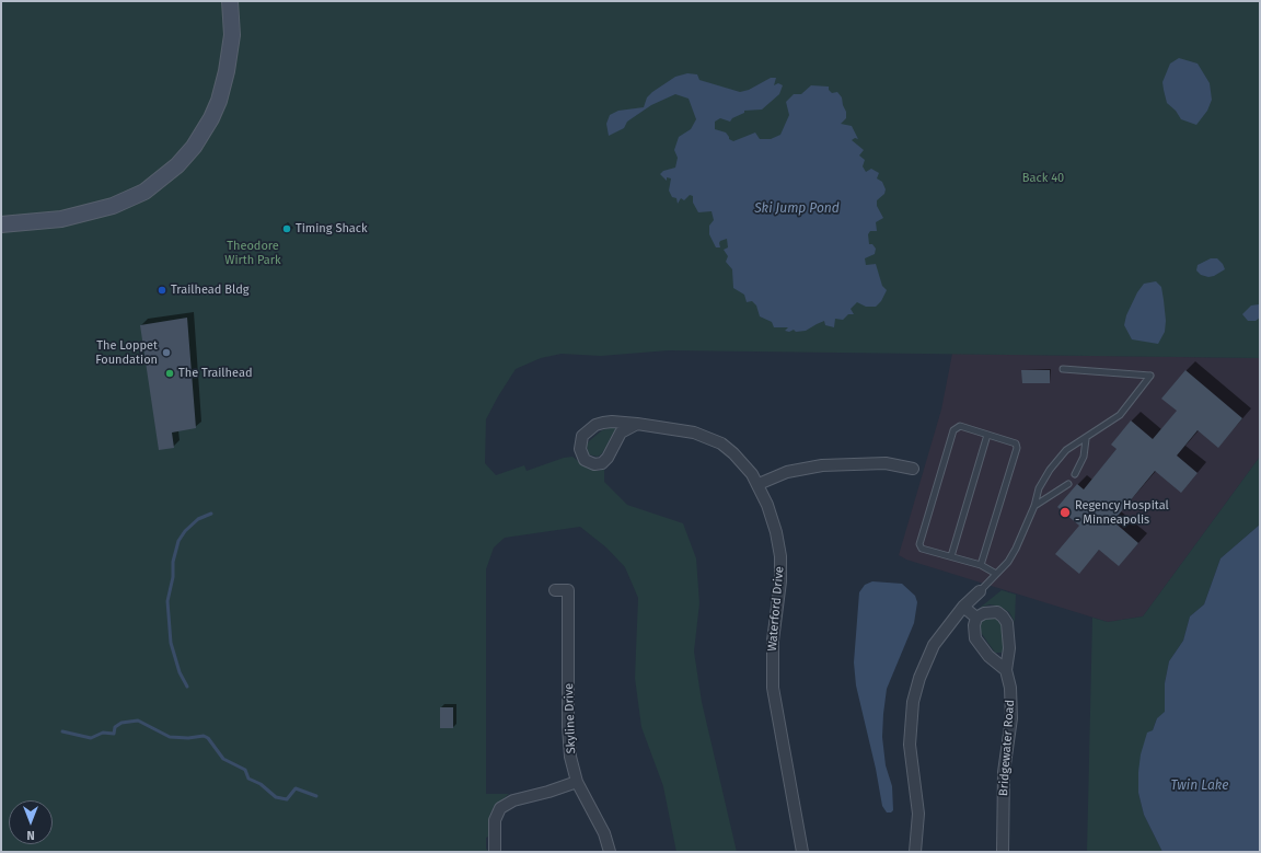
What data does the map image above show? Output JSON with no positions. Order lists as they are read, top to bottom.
{
  "streets": {
    "street": ["Waterford Drive", "Skyline Drive", "Bridgewater Road"]
  },
  "water": ["Ski Jump Pond", "Twin Lake"],
  "parks": ["Back 40", "Theodore Wirth Park"],
  "places": [
    "Timing Shack",
    "Trailhead Bldg",
    "The Loppet Foundation",
    "The Trailhead",
    "Regency Hospital - Minneapolis"
  ],
  "north": "bottom"
}
